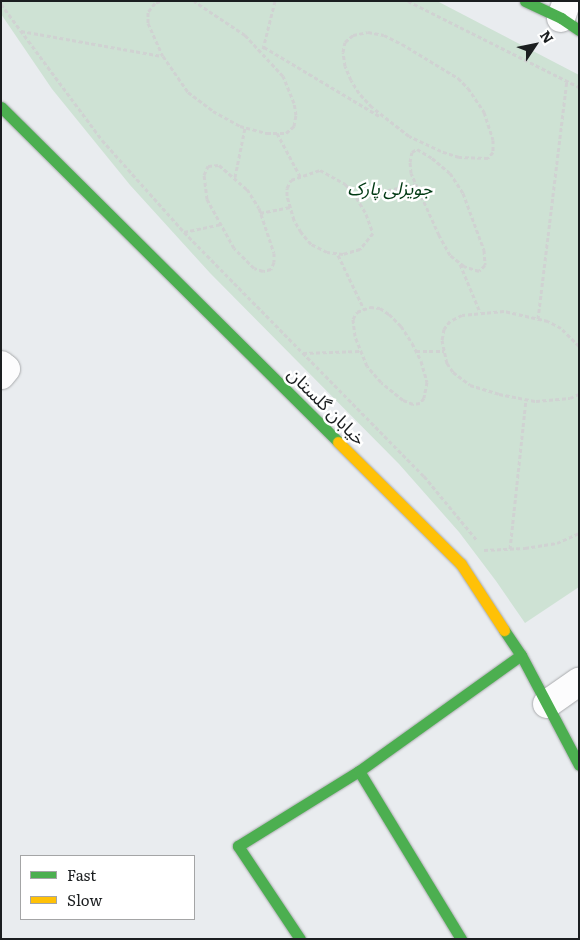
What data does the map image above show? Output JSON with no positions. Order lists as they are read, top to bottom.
{
  "streets": {
    "street": ["خیابان گلستان"]
  },
  "parks": ["جویزلی پارک"],
  "legend": ["Fast", "Slow"],
  "north": "top right"
}
